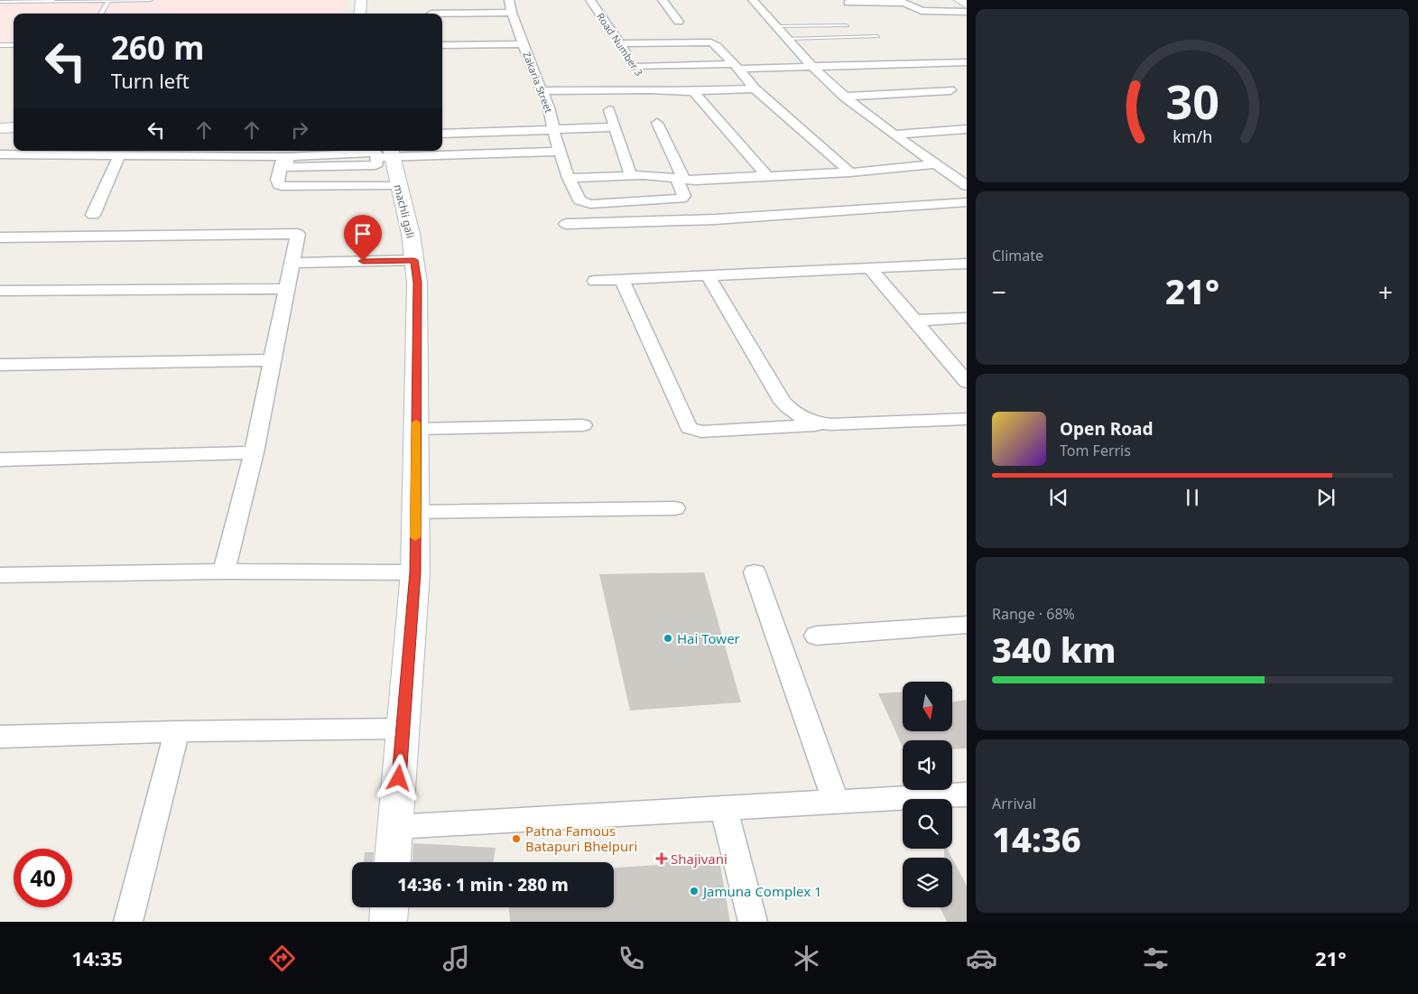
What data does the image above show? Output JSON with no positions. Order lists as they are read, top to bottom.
{
  "streets": {
    "street": ["Road Number 3", "Zakaria Street", "machli gali"]
  },
  "places": {
    "other": ["Hai Tower", "Patna Famous Batapuri Bhelpuri", "Jamuna Complex 1"],
    "health": ["Shajivani"]
  },
  "north": "bottom",
  "page": {
    "turn": ["260 m", "Turn left"],
    "tile": [
      "Climate",
      ["Range · 68%", "340 km"],
      ["Arrival", "14:36"]
    ],
    "heat": ["−", "21°", "+"],
    "song": ["Open Road", "Tom Ferris"],
    "limit": "40",
    "trip": "14:36 · 1 min · 280 m",
    "tabs": ["14:35", "21°"],
    "gauge": ["30", "km/h"]
  }
}
